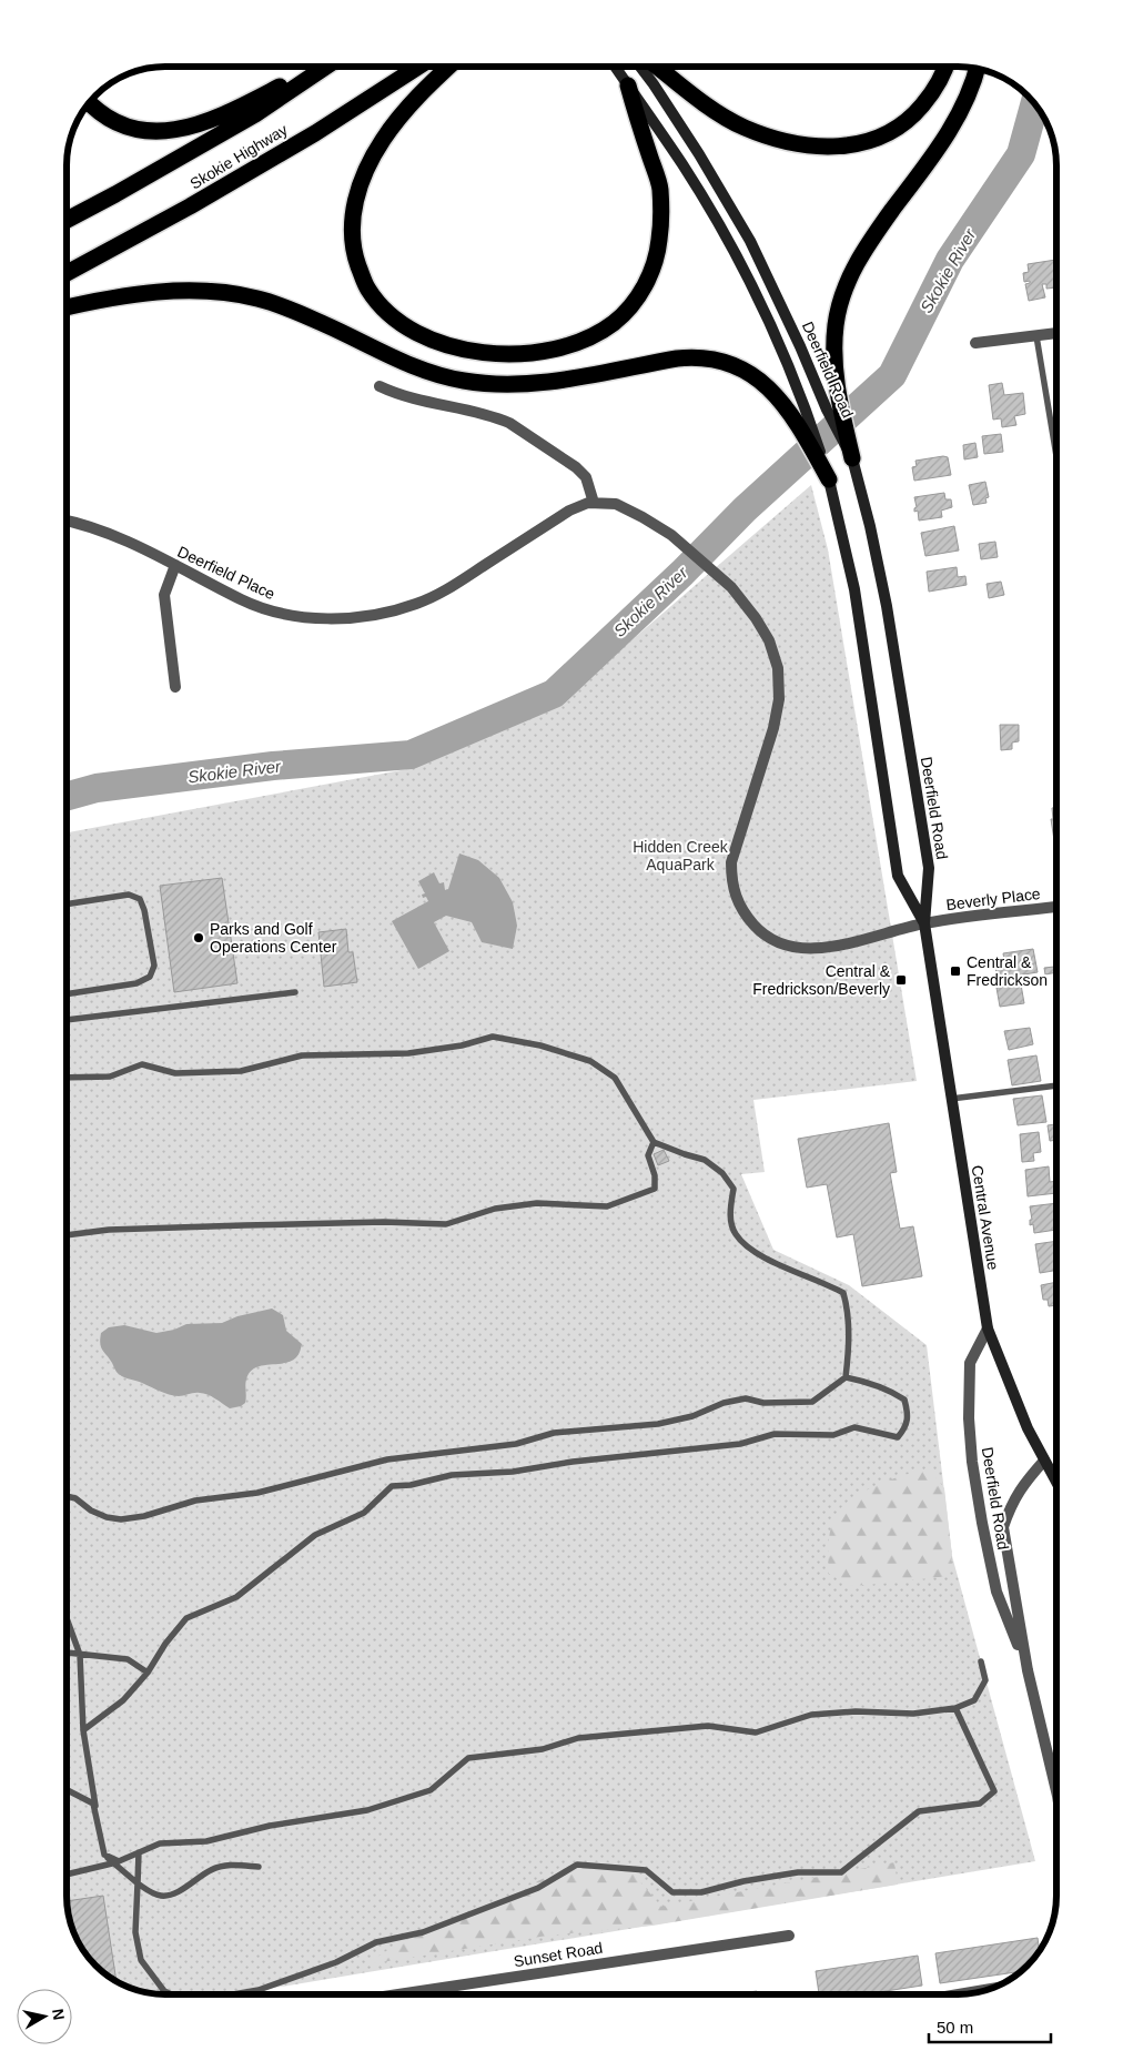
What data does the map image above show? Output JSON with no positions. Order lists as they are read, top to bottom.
{
  "streets": {
    "highway": ["Skokie Highway"],
    "main road": ["Deerfield Road", "Central Avenue"],
    "street": ["Deerfield Place", "Beverly Place", "Sunset Road"]
  },
  "crossings": [
    ["Deerfield Road", "Beverly Place"],
    ["Deerfield Road", "Central Avenue"],
    ["Deerfield Place", "Beverly Place"],
    ["Beverly Place", "Central Avenue"]
  ],
  "water": ["Skokie River"],
  "parks": ["Hidden Creek AquaPark"],
  "places": {
    "other": ["Parks and Golf Operations Center"],
    "transit": ["Central & Fredrickson", "Central & Fredrickson/Beverly"]
  },
  "scale_bar": "50 m",
  "north": "right"
}
